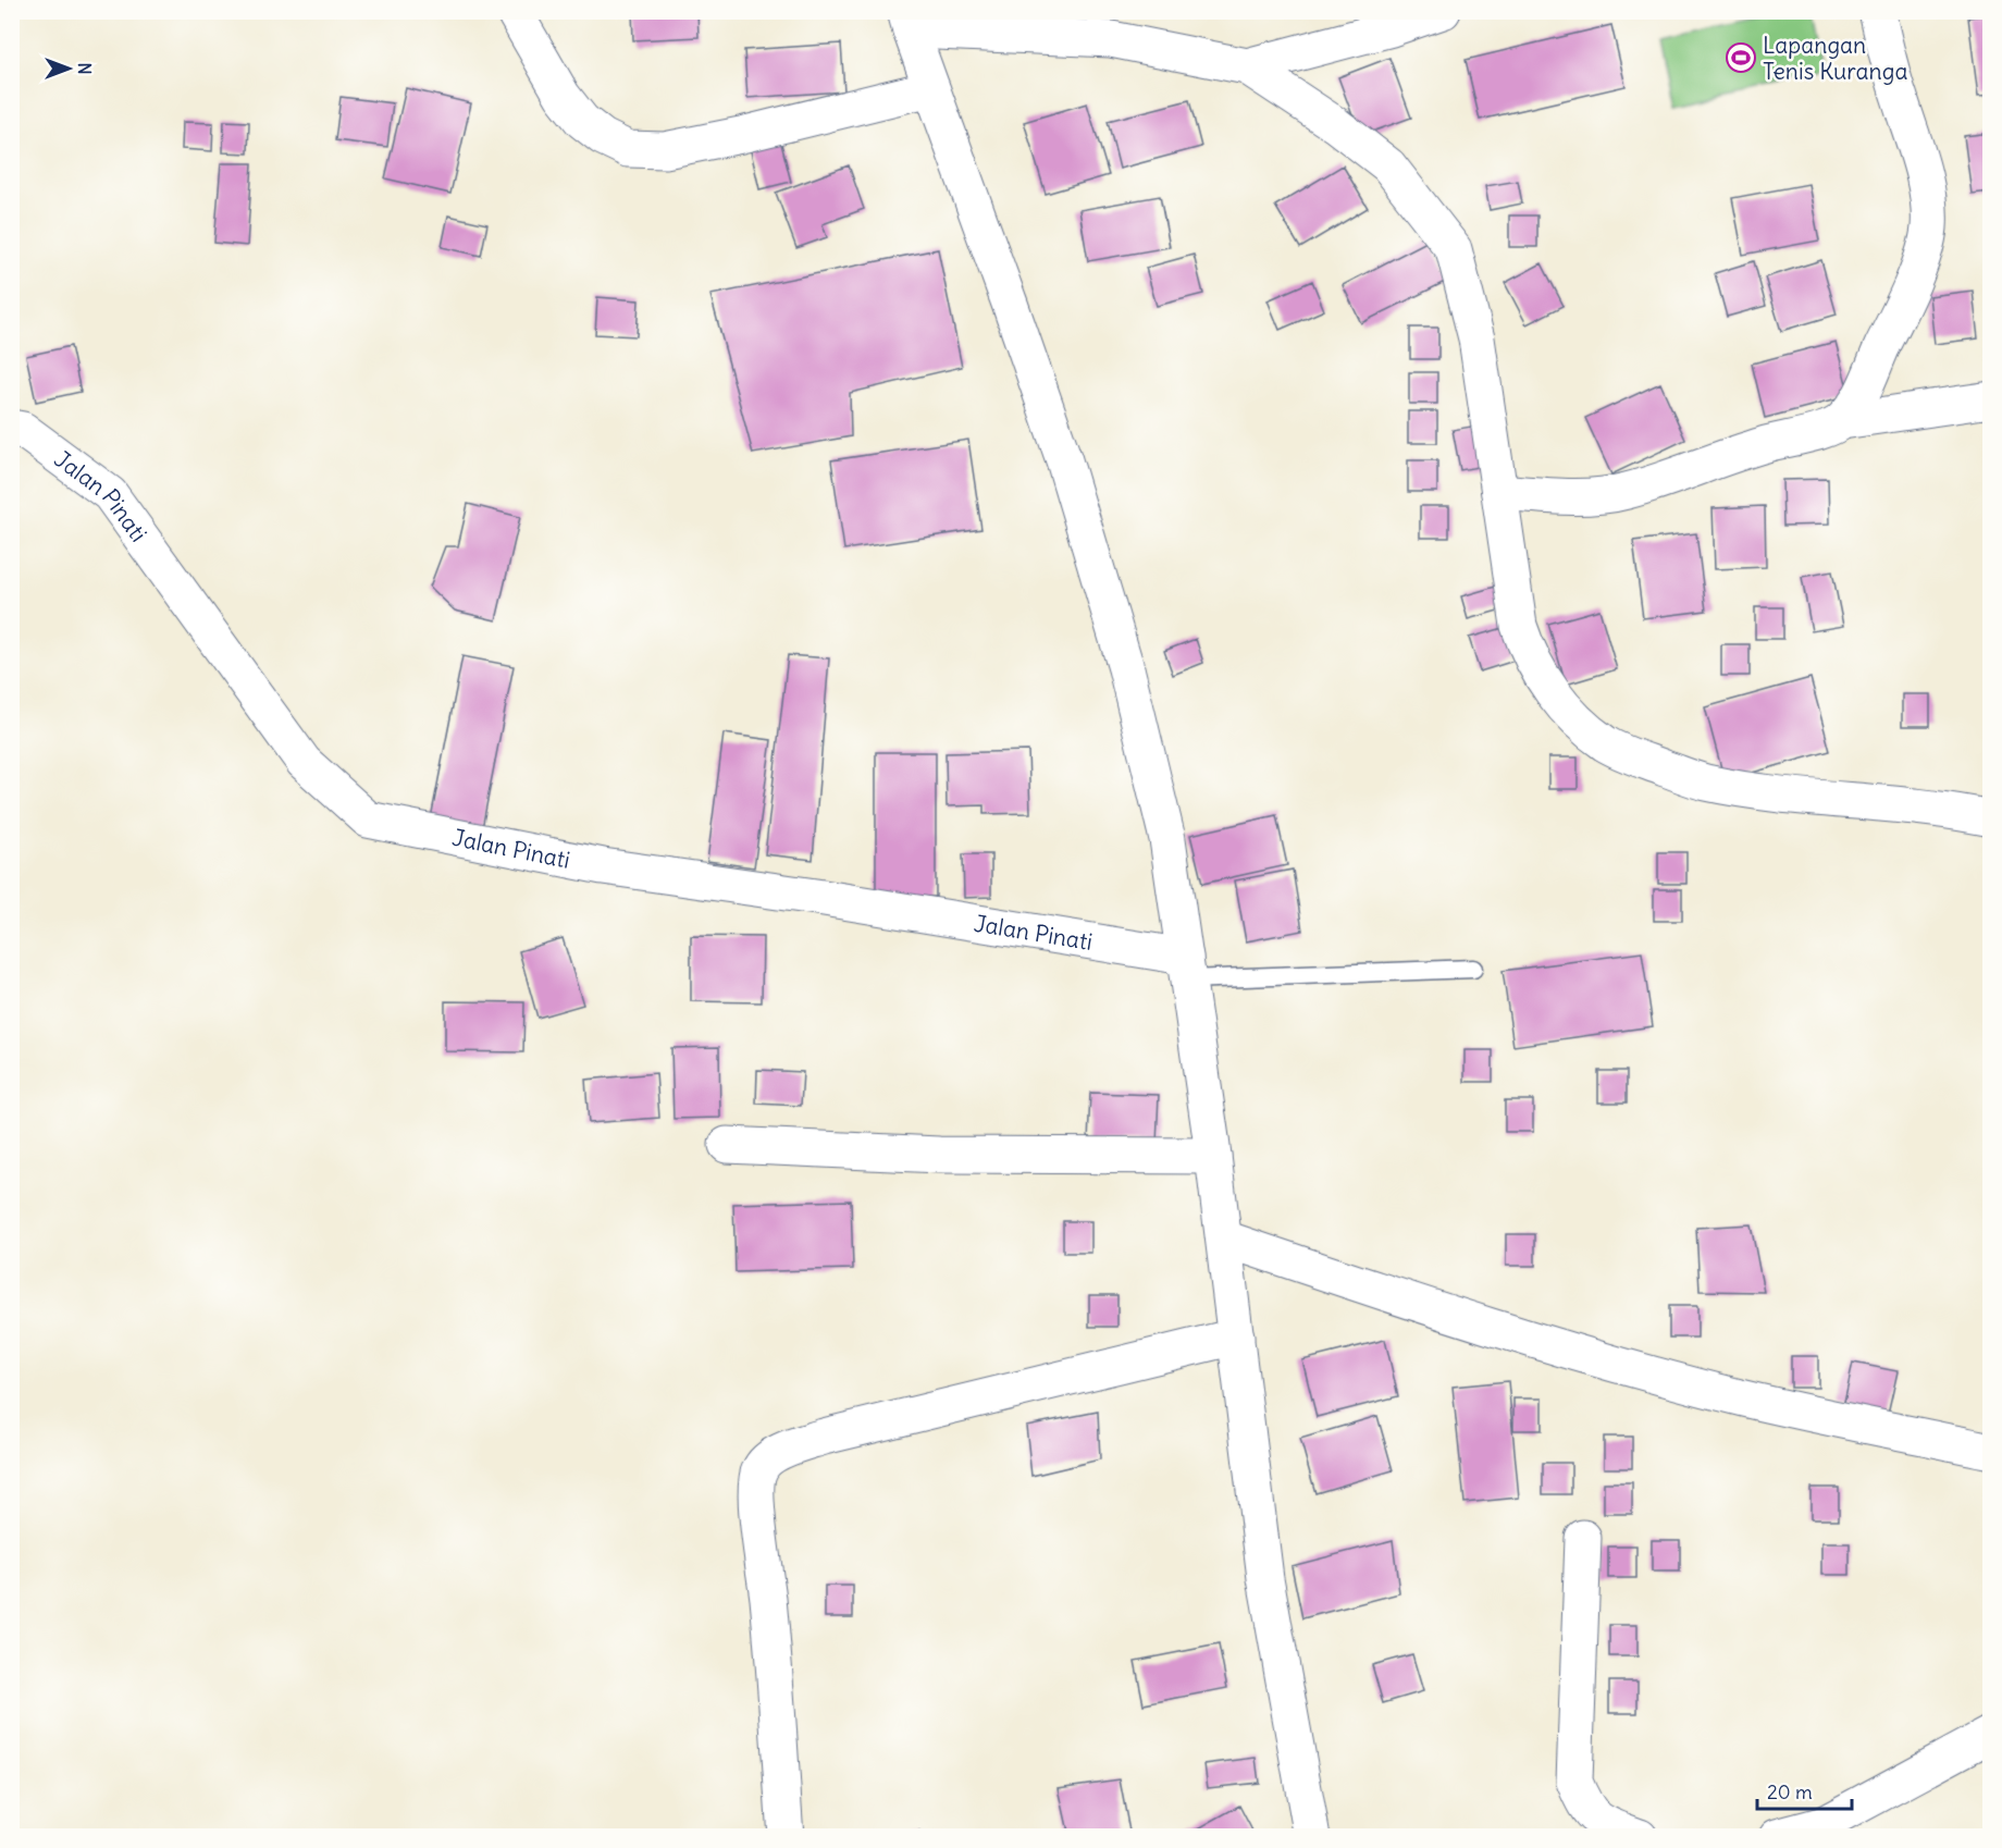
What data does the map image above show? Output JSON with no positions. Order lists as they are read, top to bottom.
{
  "streets": {
    "street": ["Jalan Pinati"]
  },
  "places": {
    "sports": ["Lapangan Tenis Kuranga"]
  },
  "scale_bar": "20 m",
  "north": "right"
}
